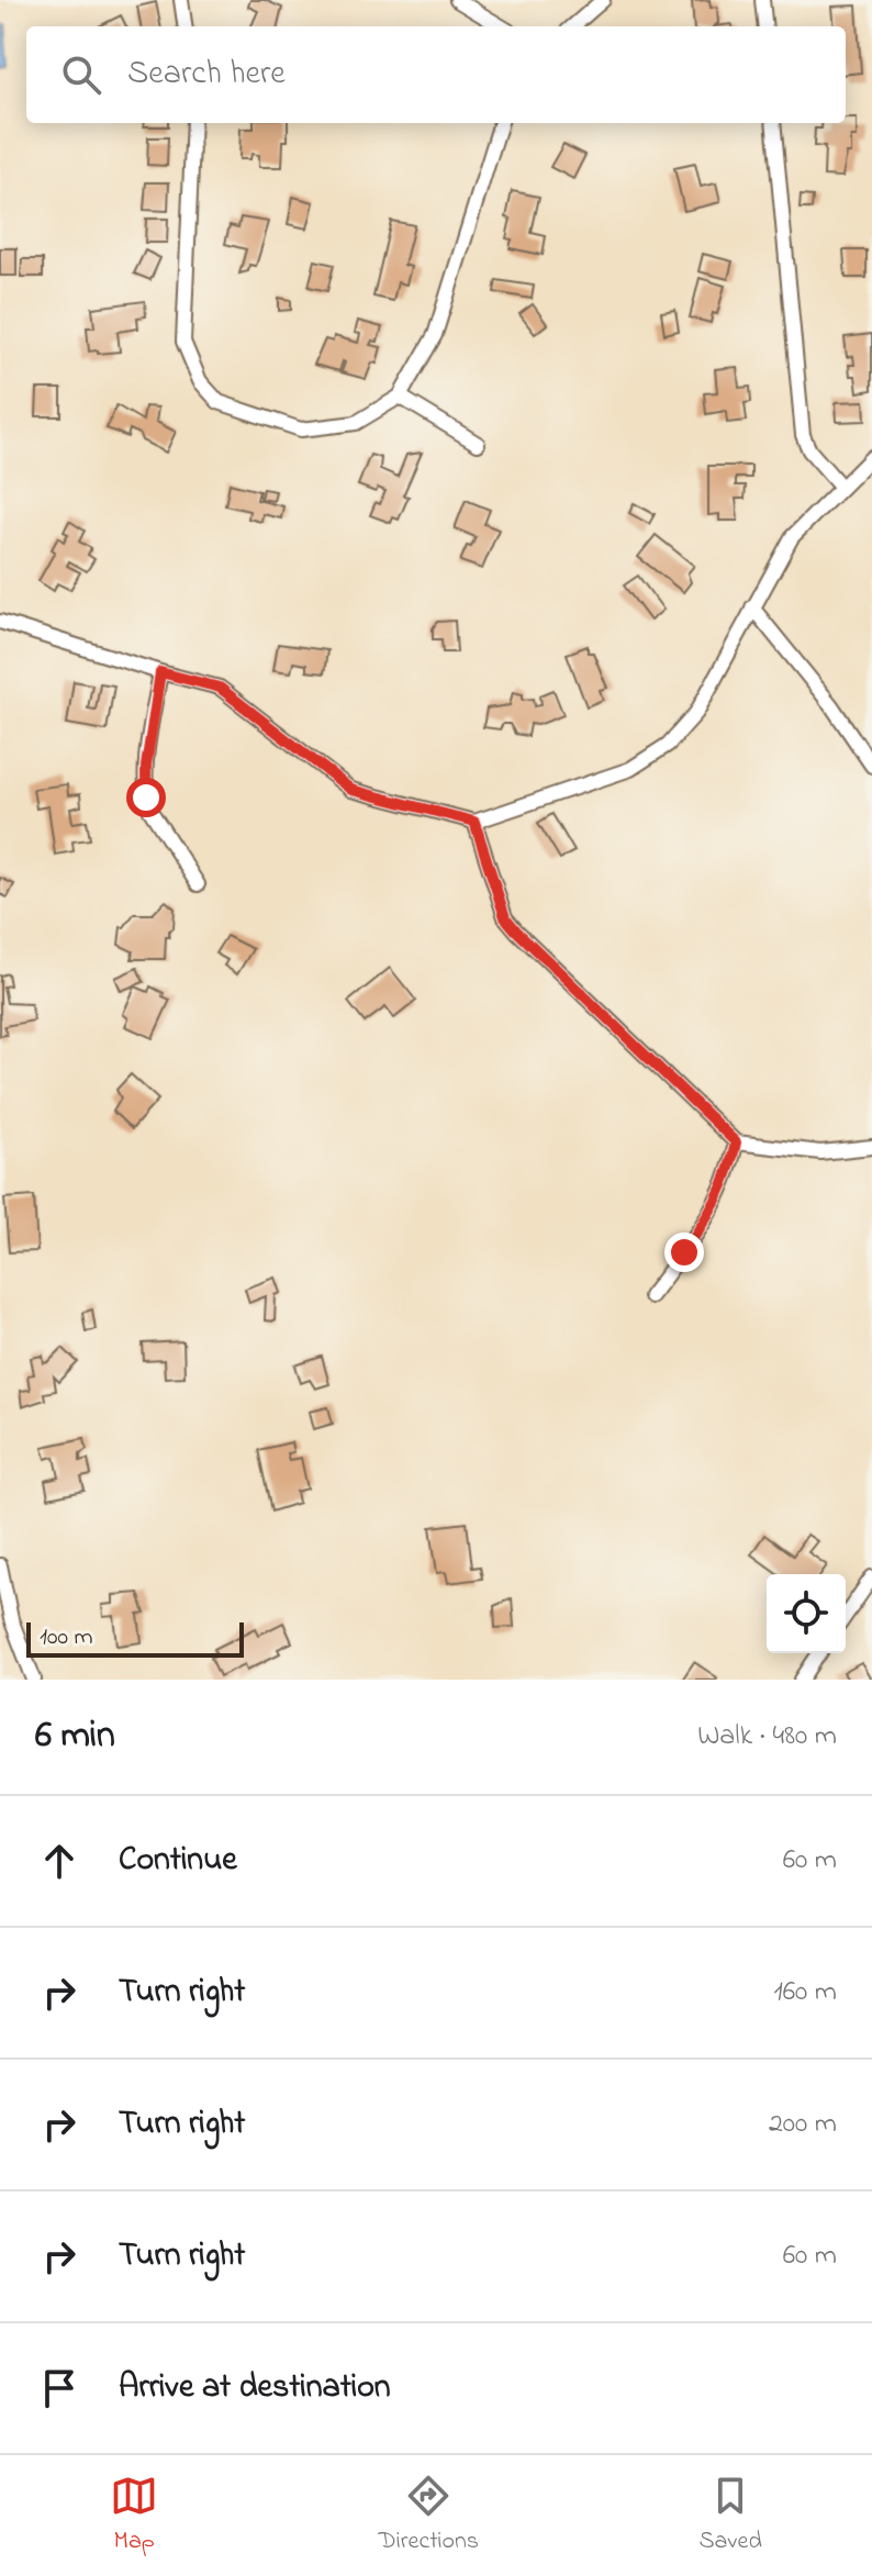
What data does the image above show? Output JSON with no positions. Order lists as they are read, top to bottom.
{
  "scale_bar": "100 m",
  "page": {
    "search": "Search here",
    "scale": "100 m",
    "heading": ["6 min", "Walk · 480 m"],
    "list": [
      ["Continue", "60 m"],
      ["Turn right", "160 m"],
      ["Turn right", "200 m"],
      ["Turn right", "60 m"],
      "Arrive at destination"
    ],
    "nav": ["Map", "Directions", "Saved"]
  }
}
